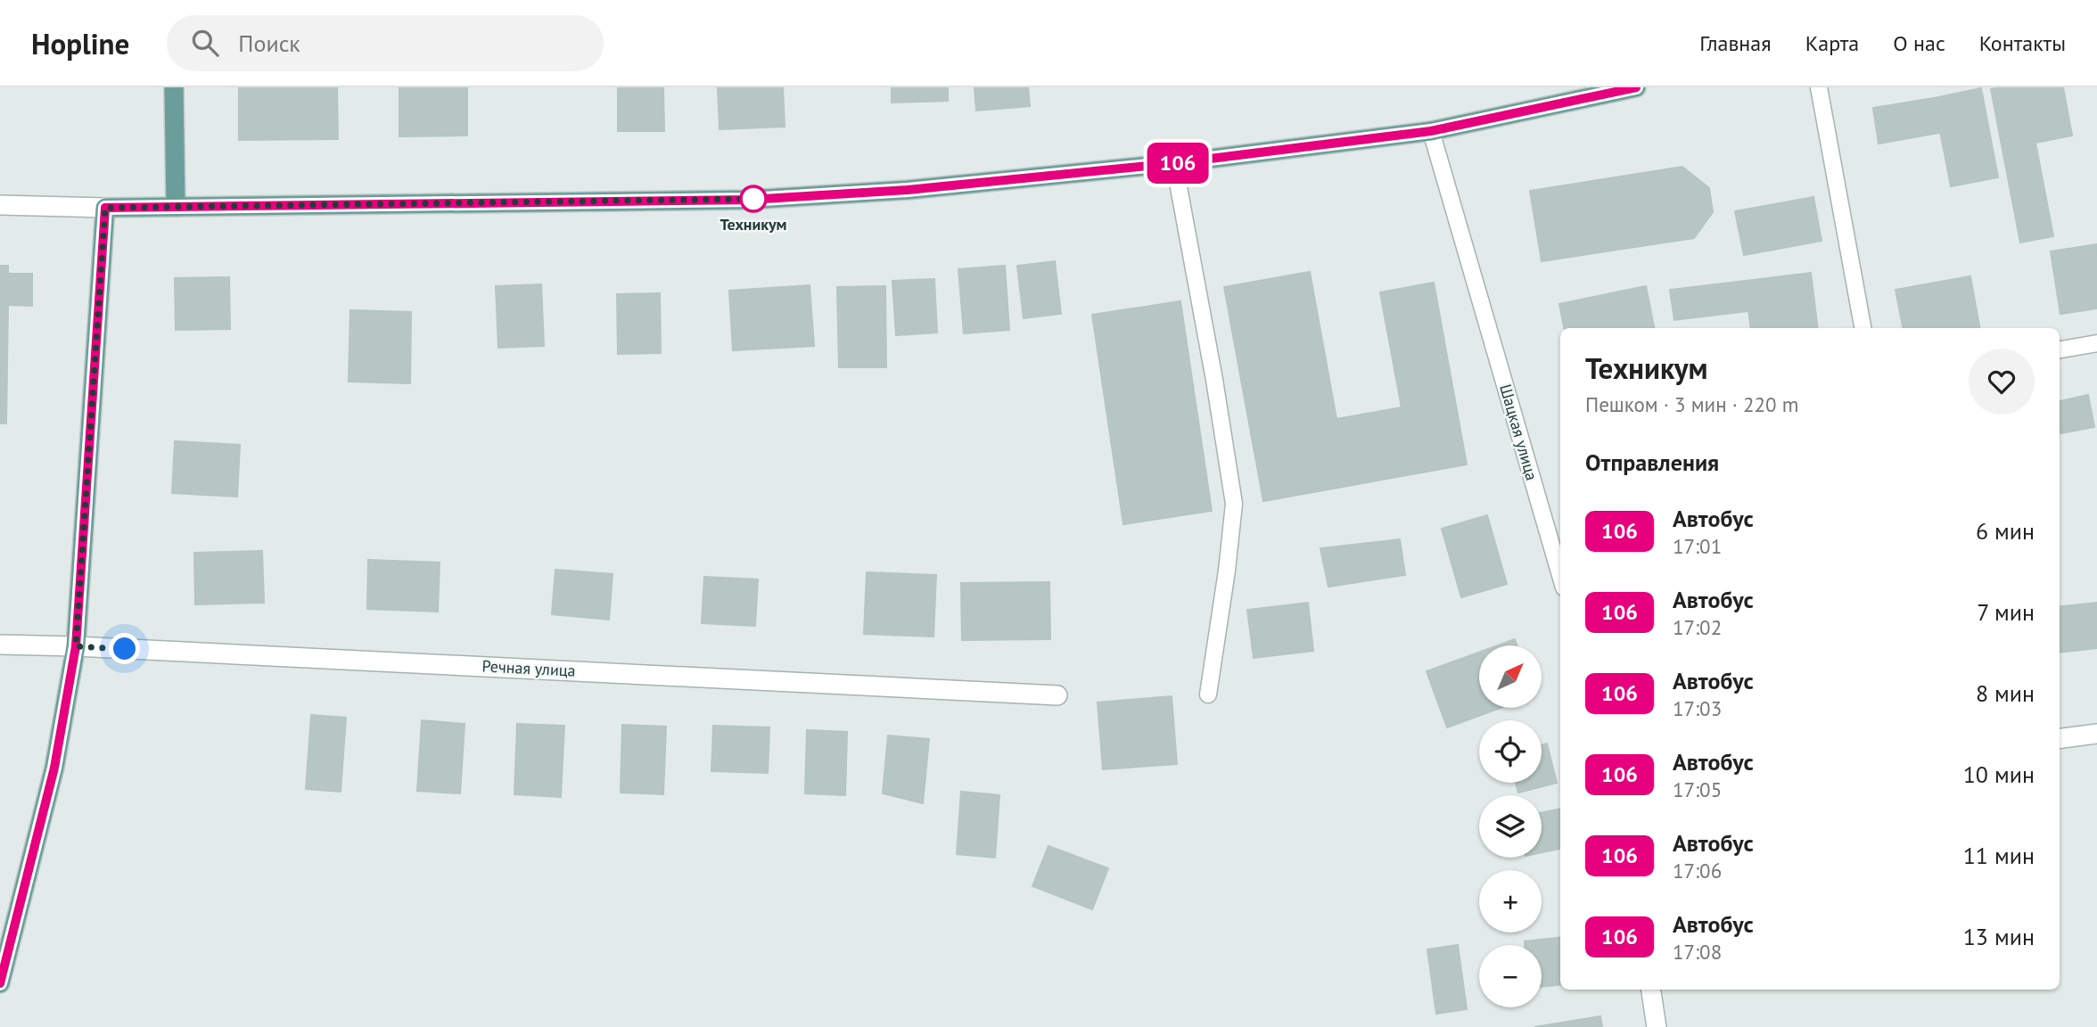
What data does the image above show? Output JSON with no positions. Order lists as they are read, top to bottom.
{
  "streets": {
    "street": ["Речная улица"],
    "lane": ["Шацкая улица"]
  },
  "places": ["Техникум"],
  "lines": ["bus line 106"],
  "north": "top right",
  "page": {
    "header": "Hopline",
    "search": "Поиск",
    "nav": [
      "Главная",
      "Карта",
      "О нас",
      "Контакты"
    ],
    "on_map": "106",
    "heading": [
      ["Техникум", "Пешком · 3 мин · 220 m"],
      "Отправления"
    ],
    "list": [
      {
        "mark": "106",
        "name": "Автобус",
        "note": "17:01",
        "value": "6 мин"
      },
      {
        "mark": "106",
        "name": "Автобус",
        "note": "17:02",
        "value": "7 мин"
      },
      {
        "mark": "106",
        "name": "Автобус",
        "note": "17:03",
        "value": "8 мин"
      },
      {
        "mark": "106",
        "name": "Автобус",
        "note": "17:05",
        "value": "10 мин"
      },
      {
        "mark": "106",
        "name": "Автобус",
        "note": "17:06",
        "value": "11 мин"
      },
      {
        "mark": "106",
        "name": "Автобус",
        "note": "17:08",
        "value": "13 мин"
      }
    ],
    "map_buttons": ["+", "−"]
  }
}
